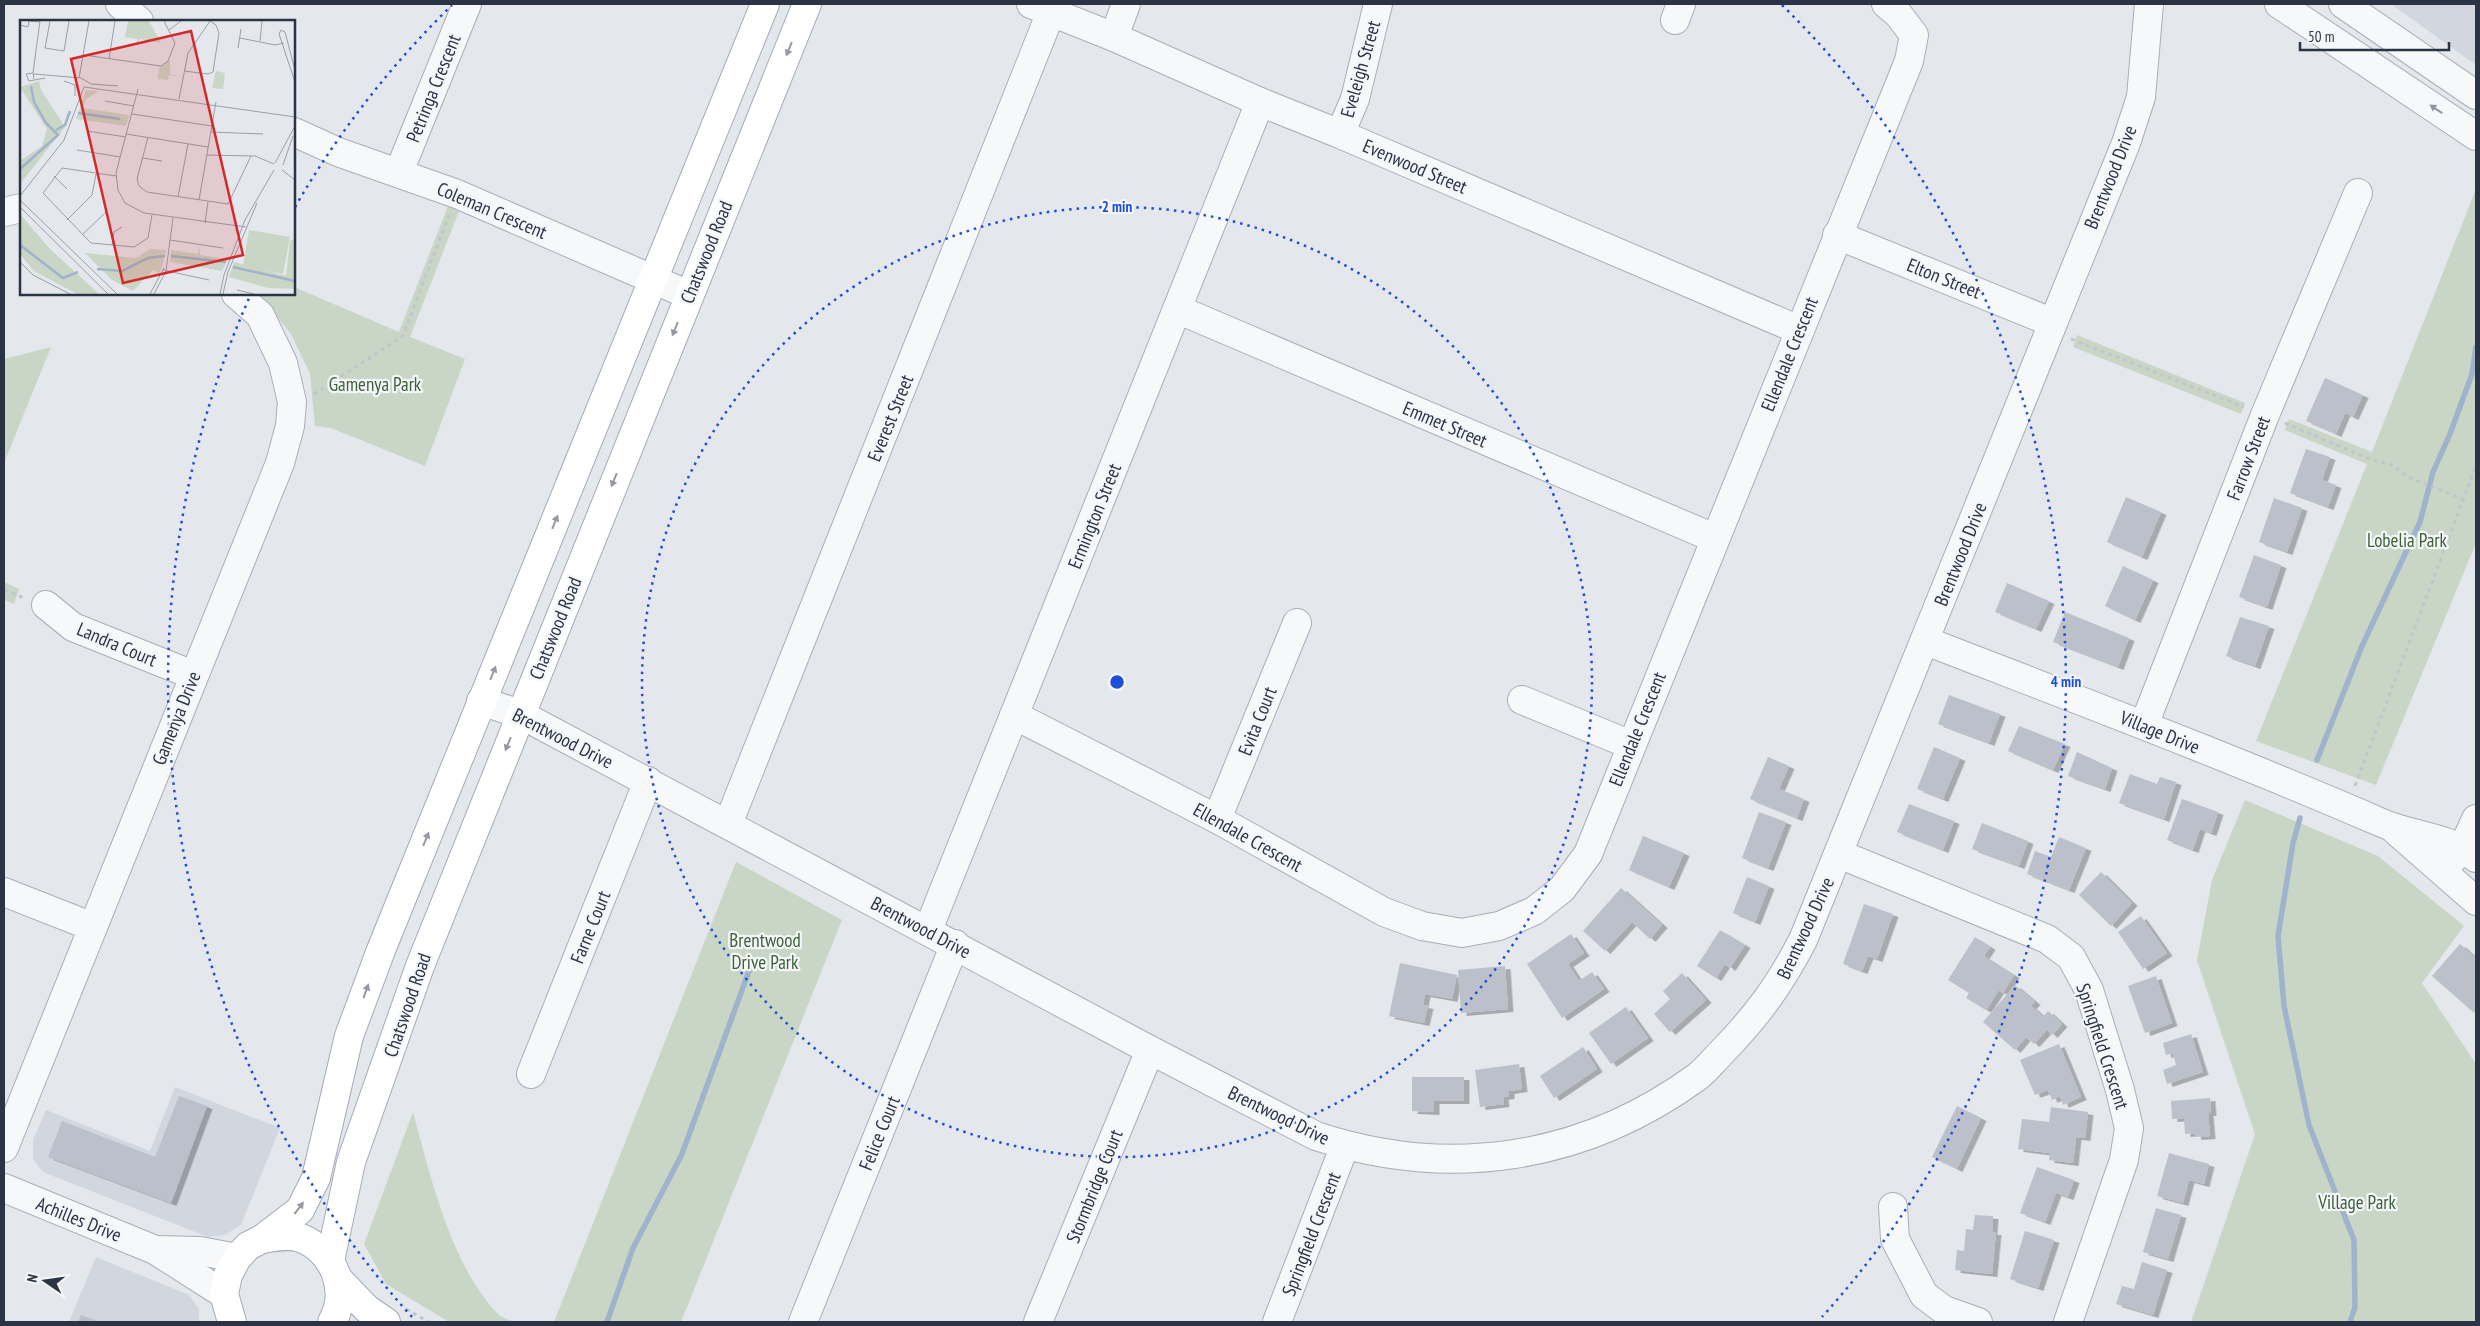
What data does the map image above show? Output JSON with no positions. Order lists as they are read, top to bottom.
{
  "streets": {
    "main road": ["Chatswood Road"],
    "street": [
      "Eveleigh Street",
      "Petringa Crescent",
      "Evenwood Street",
      "Brentwood Drive",
      "Coleman Crescent",
      "Elton Street",
      "Ellendale Crescent",
      "Everest Street",
      "Emmet Street",
      "Farrow Street",
      "Ermington Street",
      "Landra Court",
      "Gamenya Drive",
      "Evita Court",
      "Village Drive",
      "Farne Court",
      "Springfield Crescent",
      "Felice Court",
      "Stormbridge Court",
      "Achilles Drive"
    ]
  },
  "crossings": [
    ["Eveleigh Street", "Evenwood Street"],
    ["Petringa Crescent", "Coleman Crescent"],
    ["Evenwood Street", "Ellendale Crescent"],
    ["Evenwood Street", "Everest Street"],
    ["Evenwood Street", "Ermington Street"],
    ["Brentwood Drive", "Chatswood Road"],
    ["Brentwood Drive", "Elton Street"],
    ["Brentwood Drive", "Everest Street"],
    ["Brentwood Drive", "Ermington Street"],
    ["Brentwood Drive", "Village Drive"],
    ["Brentwood Drive", "Farne Court"],
    ["Brentwood Drive", "Springfield Crescent"],
    ["Brentwood Drive", "Felice Court"],
    ["Brentwood Drive", "Stormbridge Court"],
    ["Coleman Crescent", "Chatswood Road"],
    ["Chatswood Road", "Achilles Drive"],
    ["Elton Street", "Ellendale Crescent"],
    ["Ellendale Crescent", "Emmet Street"],
    ["Ellendale Crescent", "Ermington Street"],
    ["Ellendale Crescent", "Evita Court"],
    ["Emmet Street", "Ermington Street"],
    ["Farrow Street", "Village Drive"],
    ["Landra Court", "Gamenya Drive"]
  ],
  "parks": [
    "Gamenya Park",
    "Lobelia Park",
    "Brentwood Drive Park",
    "Village Park"
  ],
  "scale_bar": "50 m",
  "north": "left",
  "rings": ["2 min", "4 min"]
}
